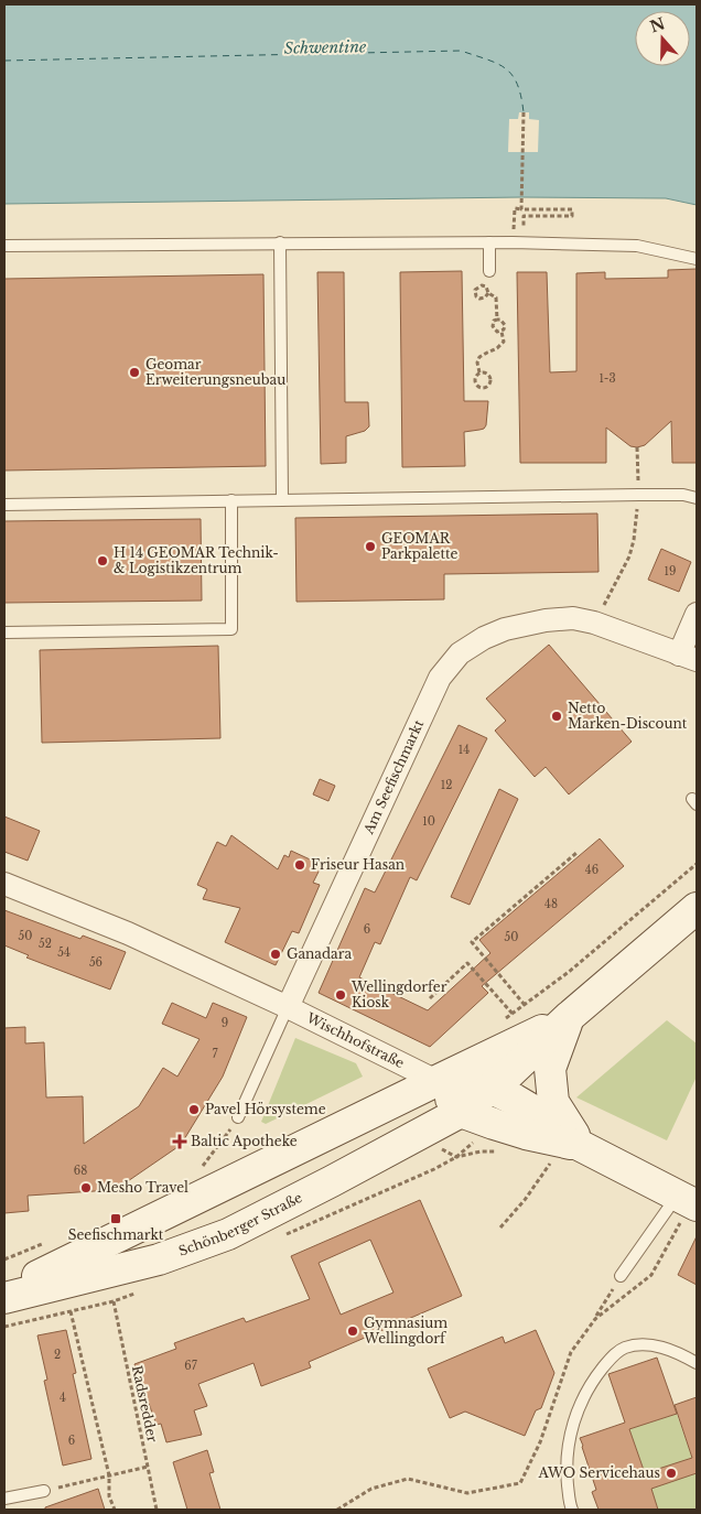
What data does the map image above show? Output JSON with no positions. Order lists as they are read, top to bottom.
{
  "streets": {
    "main road": ["Wischhofstraße", "Schönberger Straße"],
    "street": ["Am Seefischmarkt"],
    "path": ["Radsredder"]
  },
  "crossings": [
    ["Am Seefischmarkt", "Wischhofstraße"],
    ["Wischhofstraße", "Schönberger Straße"]
  ],
  "water": ["Schwentine"],
  "places": {
    "other": [
      "Geomar Erweiterungsneubau",
      "GEOMAR Parkpalette",
      "H 14 GEOMAR Technik- & Logistikzentrum",
      "Netto Marken-Discount",
      "Friseur Hasan",
      "Ganadara",
      "Wellingdorfer Kiosk",
      "Pavel Hörsysteme",
      "Mesho Travel",
      "Gymnasium Wellingdorf",
      "AWO Servicehaus"
    ],
    "health": ["Baltic Apotheke"],
    "transit": ["Seefischmarkt"]
  },
  "house_numbers": [
    "1-3",
    "19",
    "14",
    "12",
    "10",
    "46",
    "48",
    "6",
    "50",
    "50",
    "52",
    "54",
    "56",
    "9",
    "7",
    "68",
    "2",
    "67",
    "4",
    "6"
  ],
  "north": "top"
}
